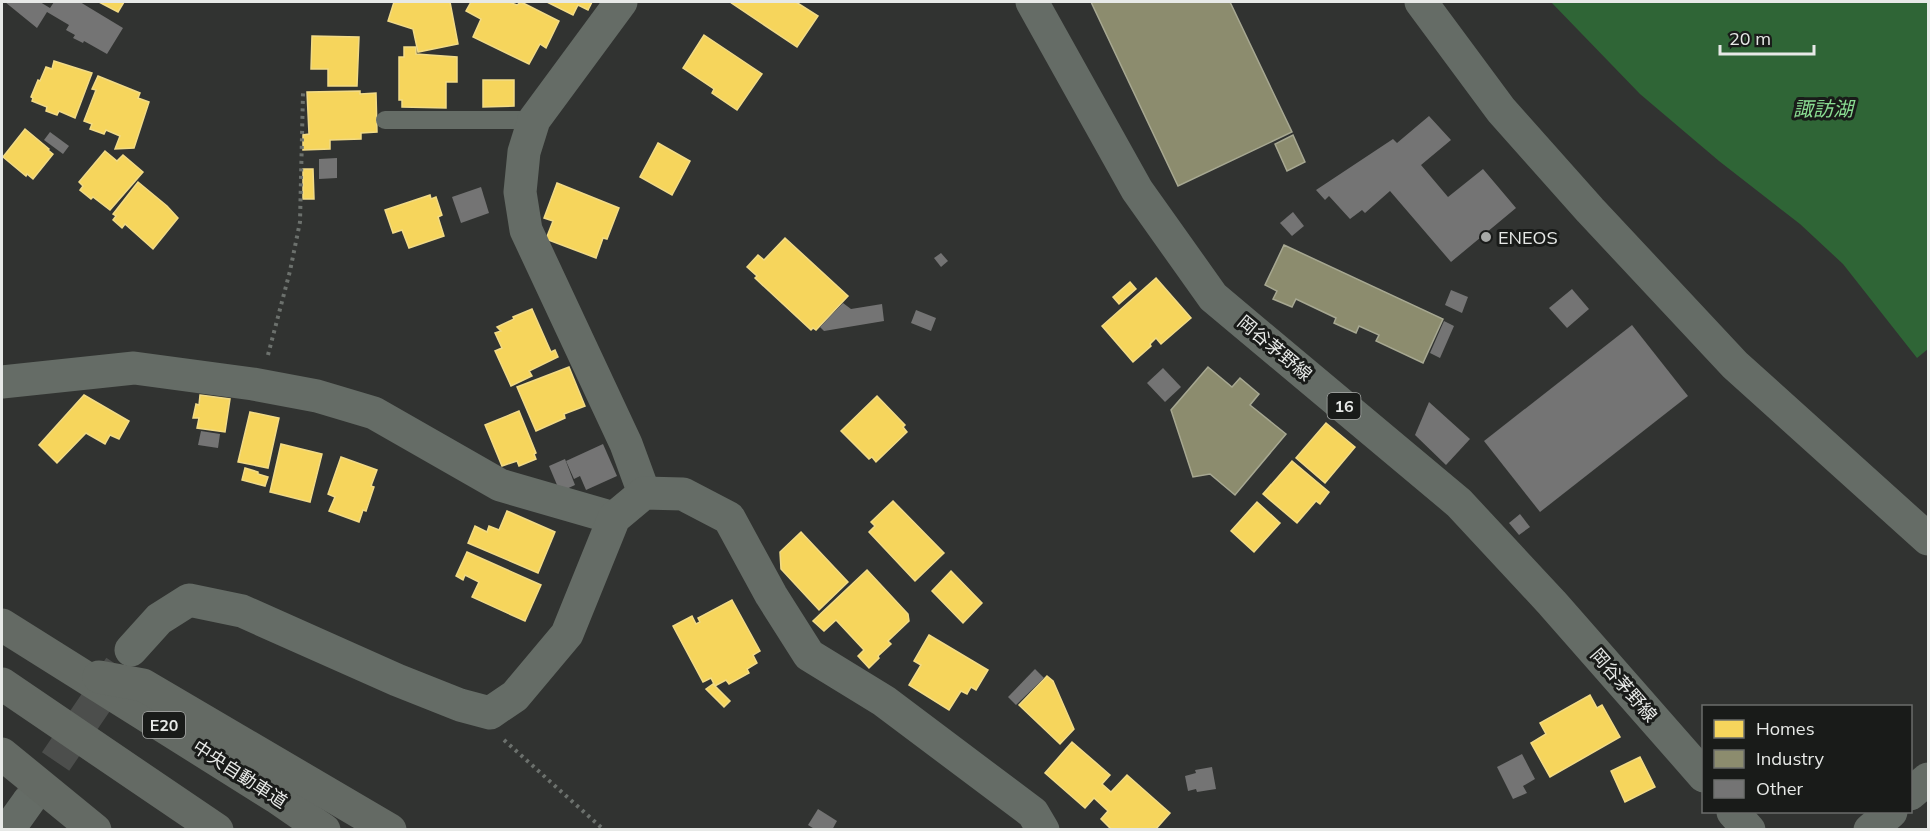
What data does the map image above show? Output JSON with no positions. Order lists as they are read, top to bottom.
{
  "streets": {
    "highway": ["E20", "中央自動車道"],
    "street": ["岡谷茅野線", "16"]
  },
  "water": ["諏訪湖"],
  "places": ["ENEOS"],
  "legend": ["Homes", "Industry", "Other"],
  "scale_bar": "20 m"
}
